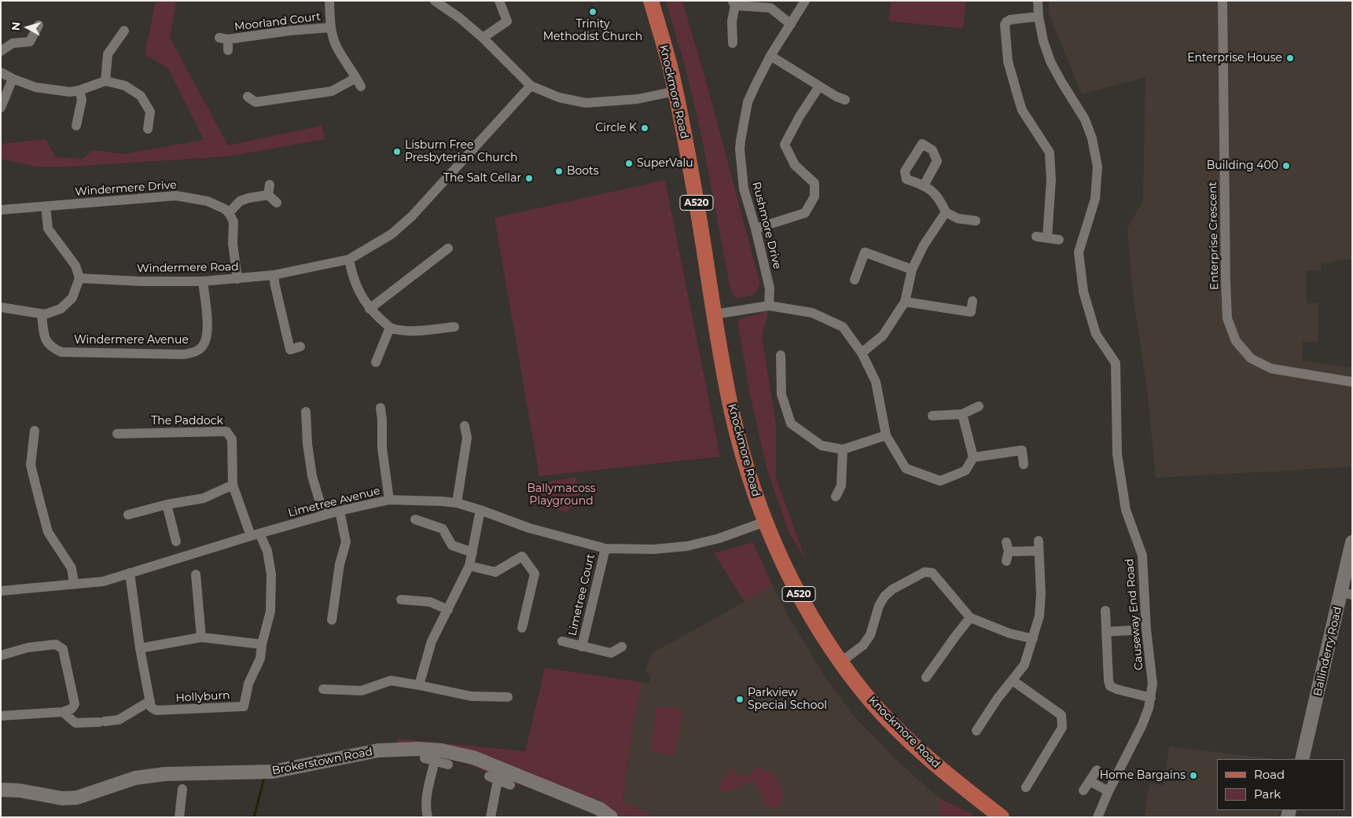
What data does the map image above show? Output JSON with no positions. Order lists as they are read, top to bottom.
{
  "streets": {
    "main road": ["Knockmore Road", "A520"],
    "street": [
      "Moorland Court",
      "Windermere Drive",
      "Rushmore Drive",
      "Enterprise Crescent",
      "Windermere Road",
      "Windermere Avenue",
      "The Paddock",
      "Limetree Avenue",
      "Limetree Court",
      "Causeway End Road",
      "Ballinderry Road",
      "Hollyburn",
      "Brokerstown Road"
    ]
  },
  "crossings": [
    ["Knockmore Road", "Limetree Avenue"],
    ["Windermere Road", "Windermere Avenue"],
    ["The Paddock", "Limetree Avenue"],
    ["The Paddock", "Hollyburn"],
    ["Limetree Avenue", "Limetree Court"],
    ["Limetree Avenue", "Hollyburn"]
  ],
  "parks": ["Ballymacoss Playground"],
  "places": [
    "Trinity Methodist Church",
    "Enterprise House",
    "Circle K",
    "Lisburn Free Presbyterian Church",
    "SuperValu",
    "Building 400",
    "Boots",
    "The Salt Cellar",
    "Parkview Special School",
    "Home Bargains"
  ],
  "legend": ["Road", "Park"],
  "north": "left"
}
